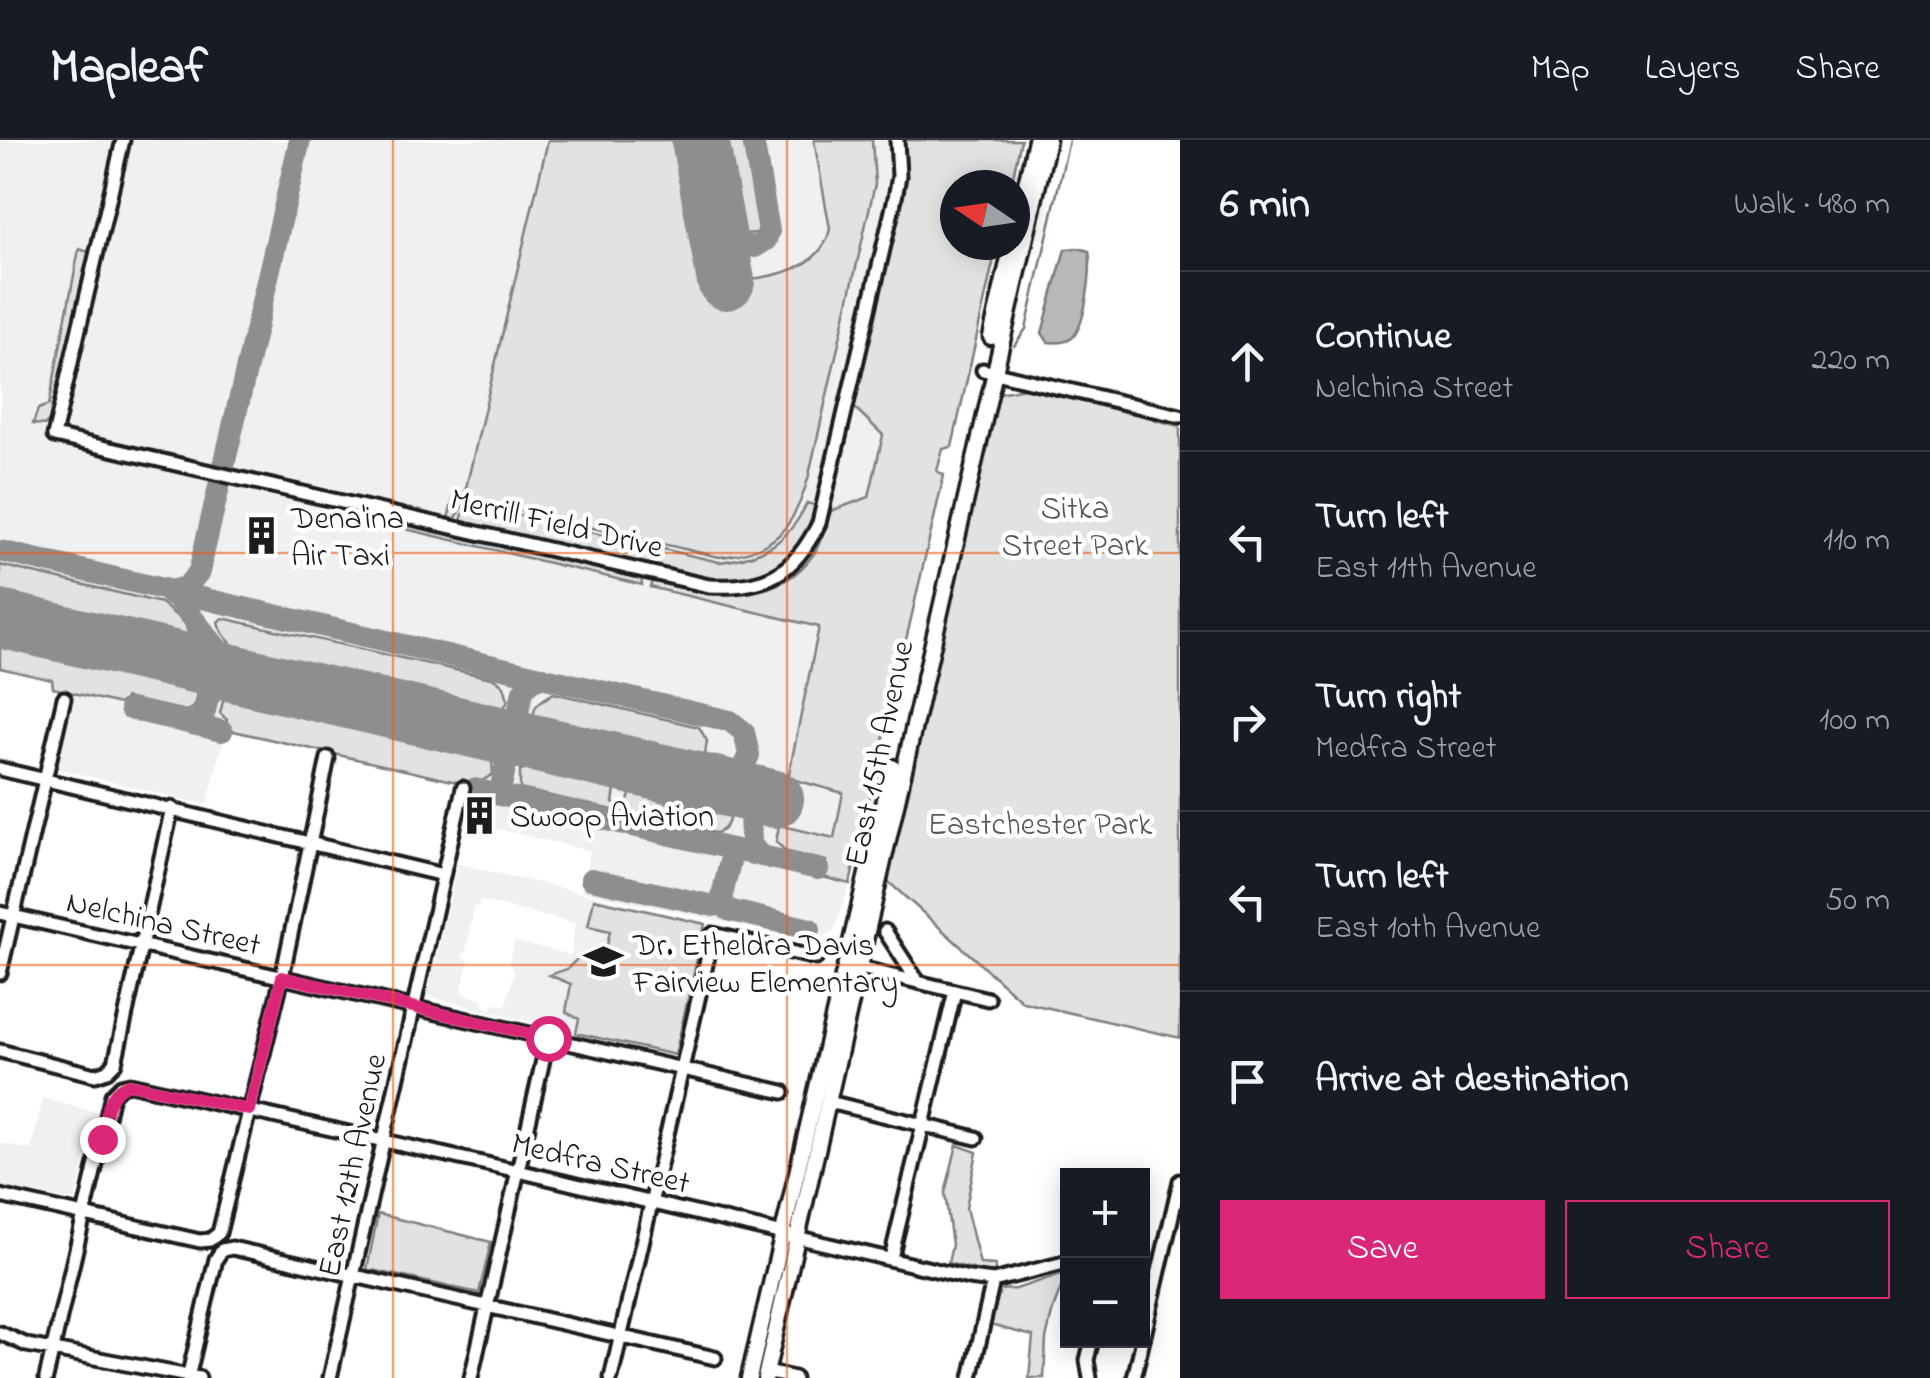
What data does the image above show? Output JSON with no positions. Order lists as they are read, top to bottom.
{
  "streets": {
    "main road": ["East 15th Avenue"],
    "street": [
      "Merrill Field Drive",
      "Nelchina Street",
      "Medfra Street",
      "East 12th Avenue"
    ]
  },
  "crossings": [
    ["East 15th Avenue", "Medfra Street"],
    ["Nelchina Street", "East 12th Avenue"],
    ["Medfra Street", "East 12th Avenue"]
  ],
  "parks": ["Sitka Street Park", "Eastchester Park"],
  "places": {
    "building": ["Dena'ina Air Taxi", "Swoop Aviation"],
    "school or university": ["Dr. Etheldra Davis Fairview Elementary"]
  },
  "north": "left",
  "page": {
    "header": "Mapleaf",
    "nav": ["Map", "Layers", "Share"],
    "heading": ["6 min", "Walk · 480 m"],
    "list": [
      ["Continue", "Nelchina Street", "220 m"],
      ["Turn left", "East 11th Avenue", "110 m"],
      ["Turn right", "Medfra Street", "100 m"],
      ["Turn left", "East 10th Avenue", "50 m"],
      "Arrive at destination"
    ],
    "map_buttons": ["+", "−"],
    "buttons": ["Save", "Share"]
  }
}
